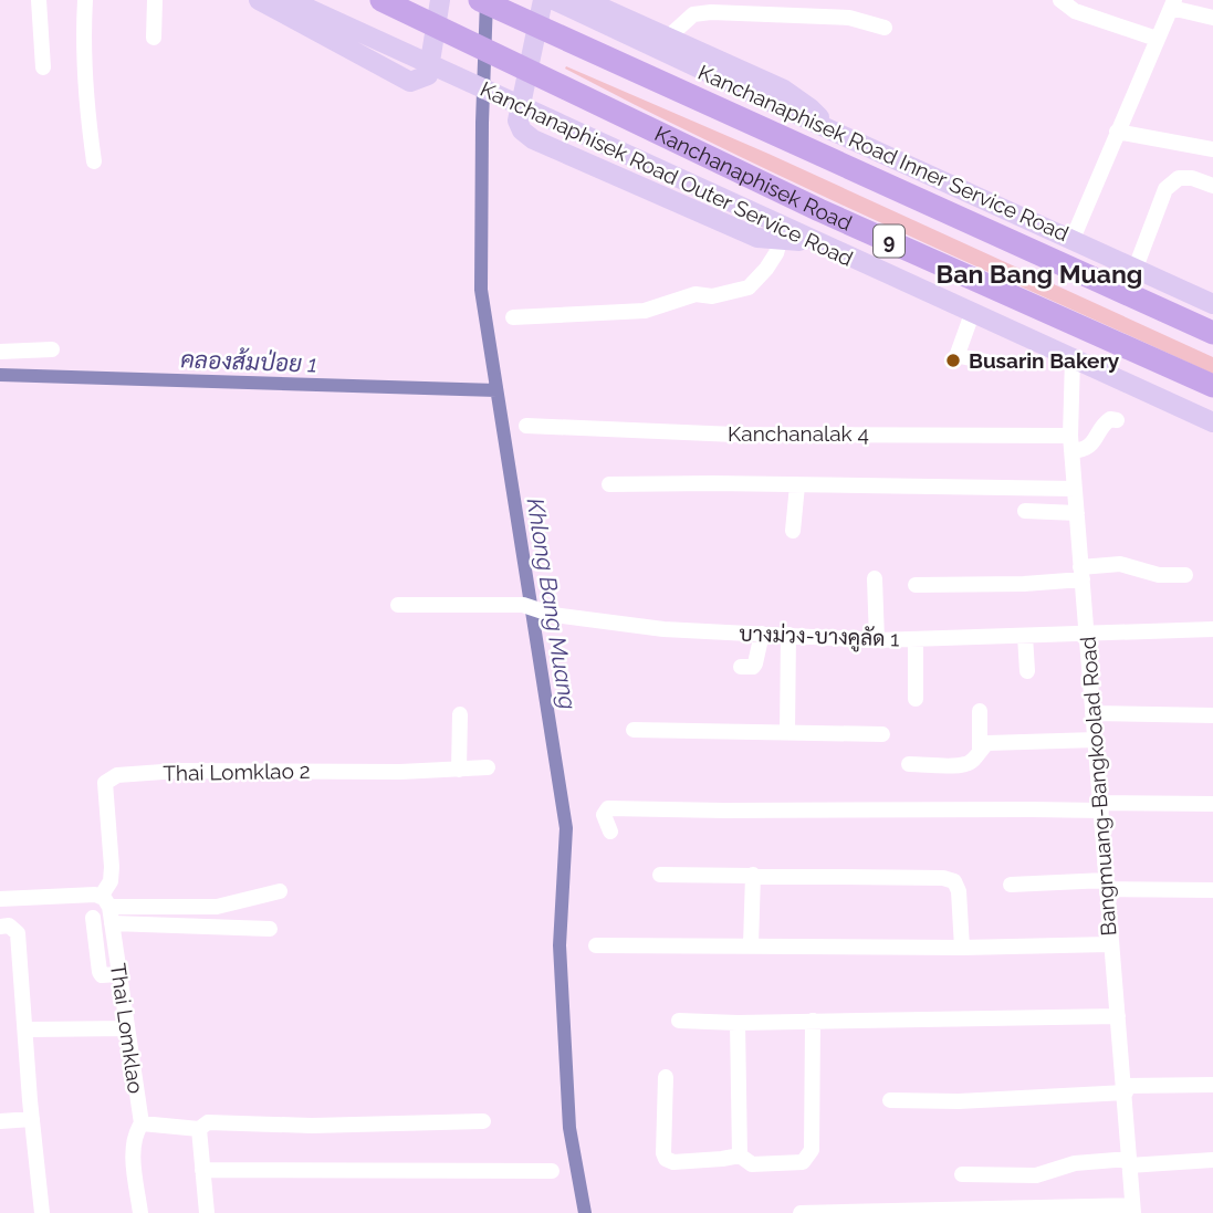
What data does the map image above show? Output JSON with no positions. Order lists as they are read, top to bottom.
{
  "streets": {
    "highway": ["Kanchanaphisek Road", "9"],
    "main road": ["Kanchanaphisek Road Inner Service Road", "Kanchanaphisek Road Outer Service Road"],
    "street": [
      "Kanchanalak 4",
      "บางม่วง-บางคูลัด 1",
      "Thai Lomklao 2",
      "Bangmuang-Bangkoolad Road",
      "Thai Lomklao"
    ]
  },
  "crossings": [
    ["Kanchanaphisek Road Outer Service Road", "Bangmuang-Bangkoolad Road"],
    ["Kanchanalak 4", "Bangmuang-Bangkoolad Road"],
    ["บางม่วง-บางคูลัด 1", "Bangmuang-Bangkoolad Road"],
    ["Thai Lomklao 2", "Thai Lomklao"]
  ],
  "districts": ["Ban Bang Muang"],
  "water": ["คลองส้มป่อย 1", "Khlong Bang Muang"],
  "places": ["Busarin Bakery"]
}
